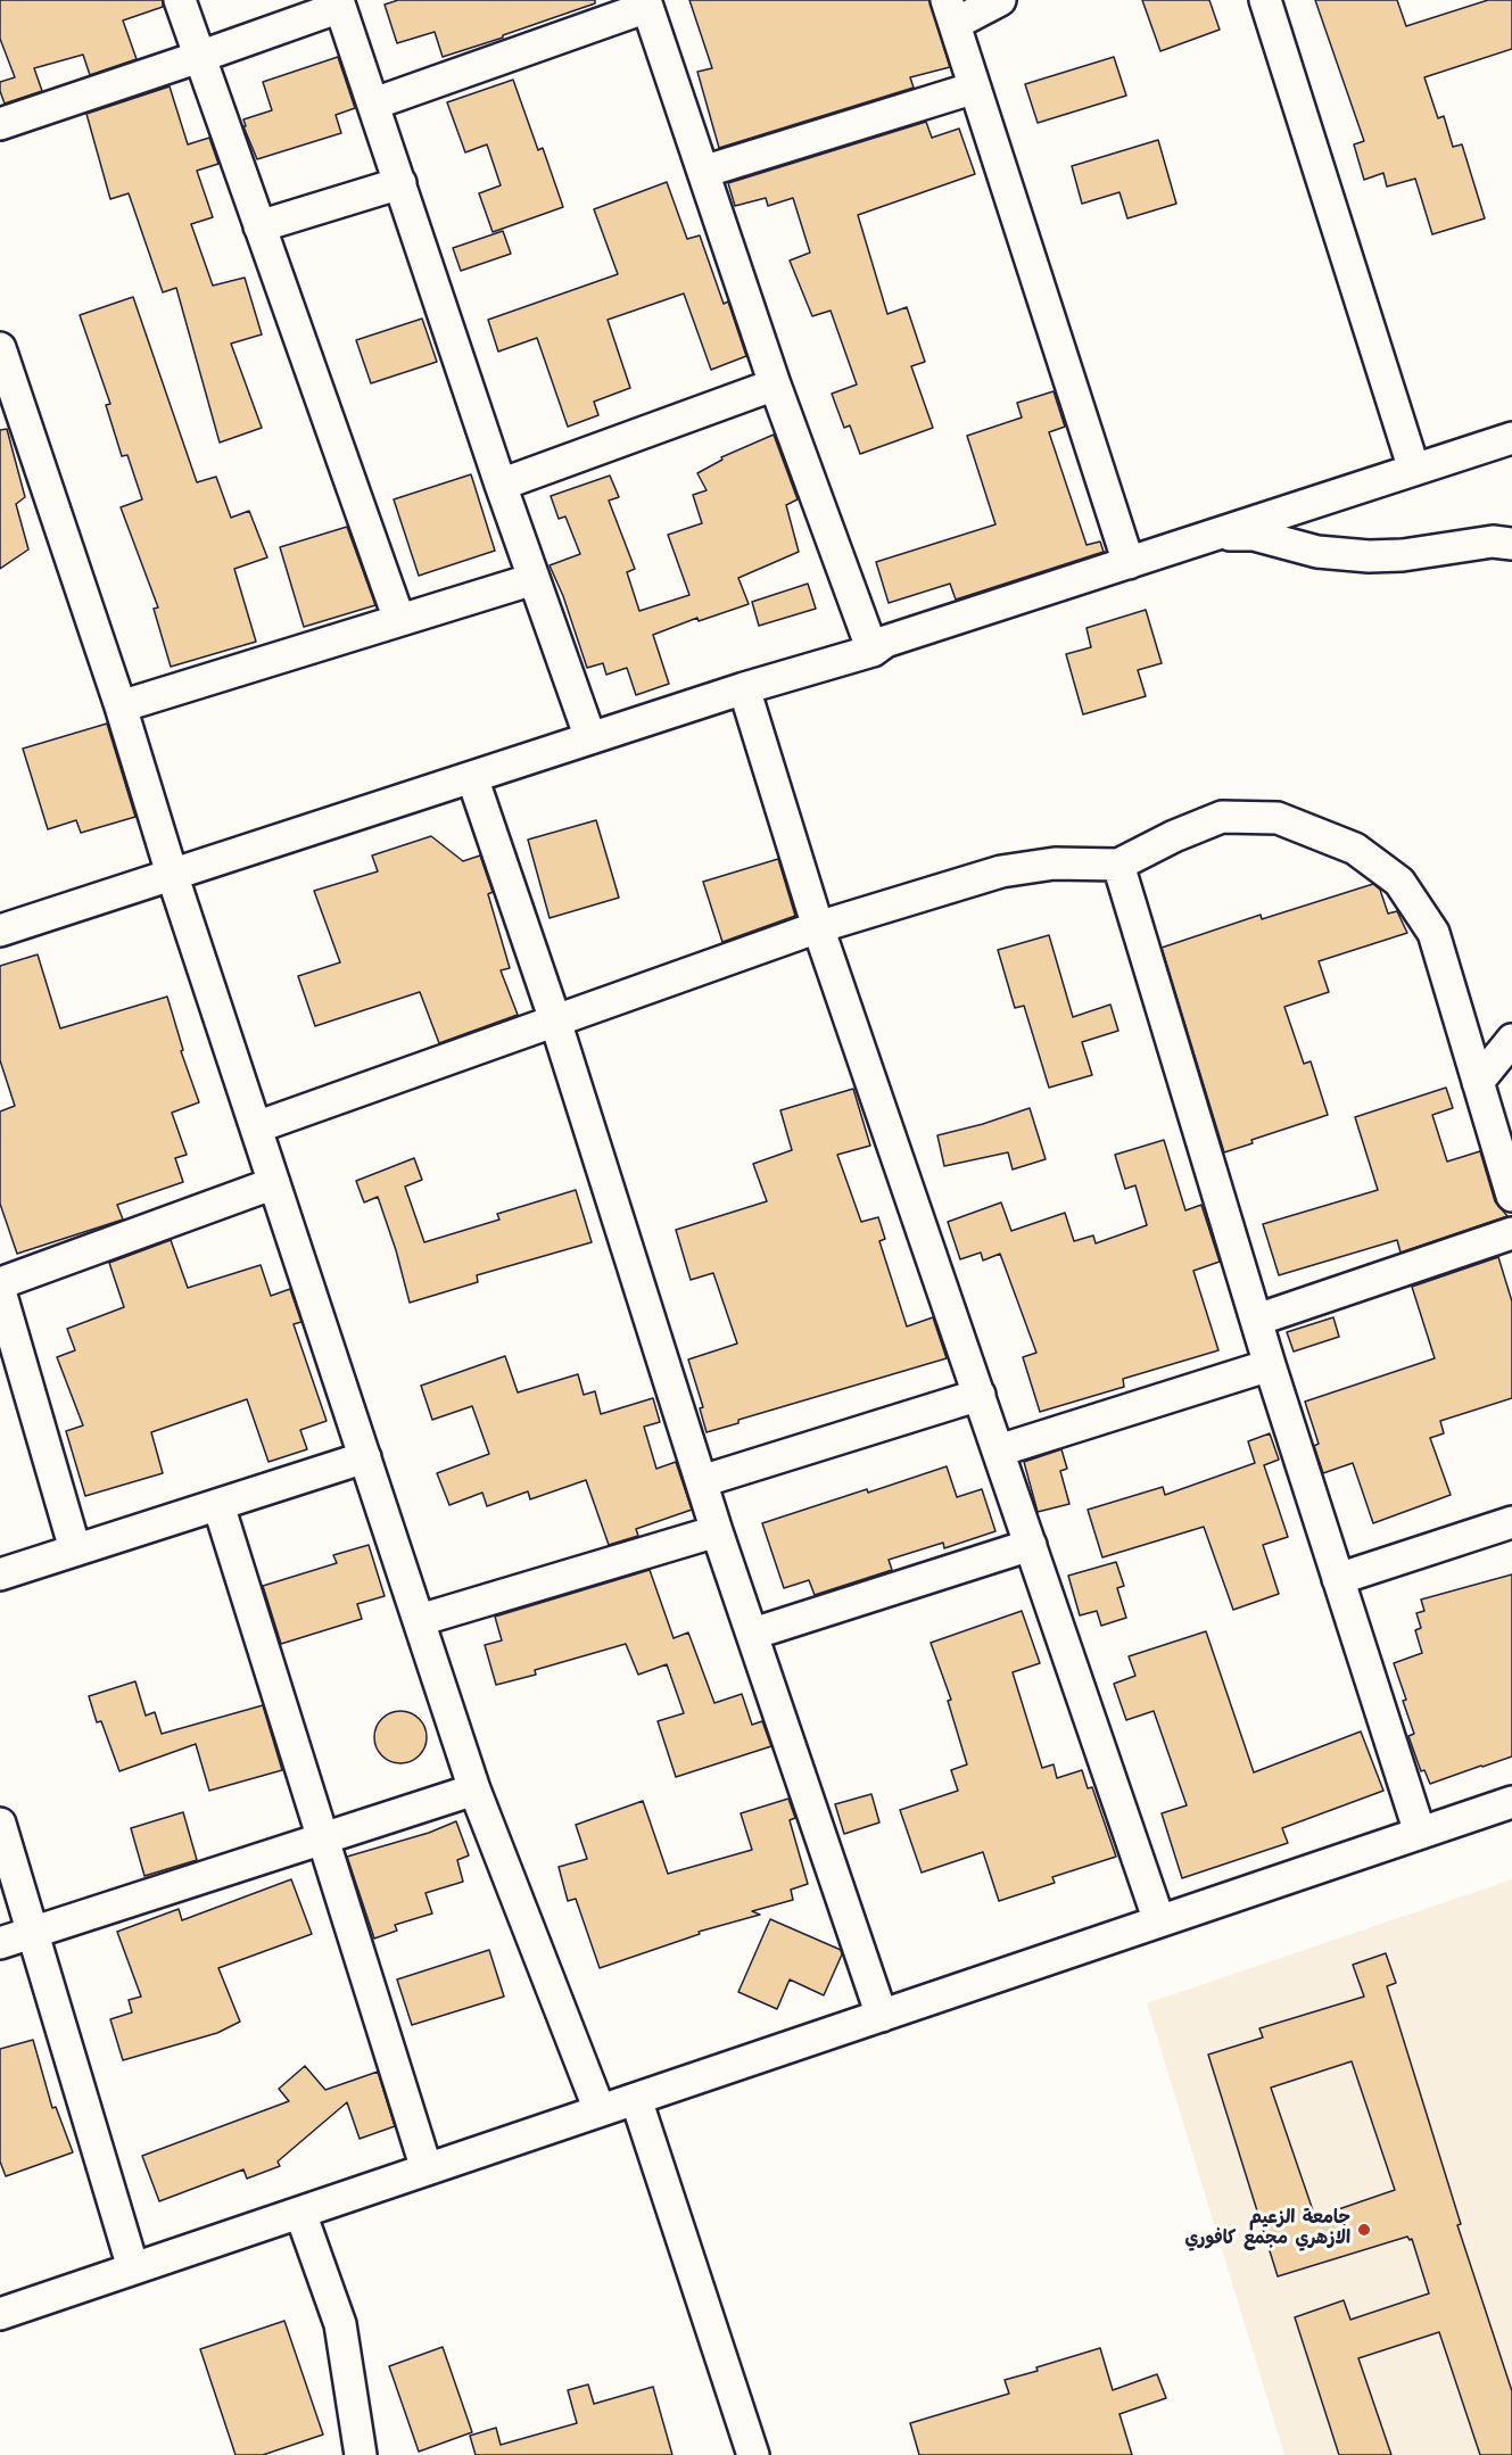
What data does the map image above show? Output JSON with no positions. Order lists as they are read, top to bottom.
{
  "places": ["جامعة الزعيم الازهري مجمع كافوري"]
}
